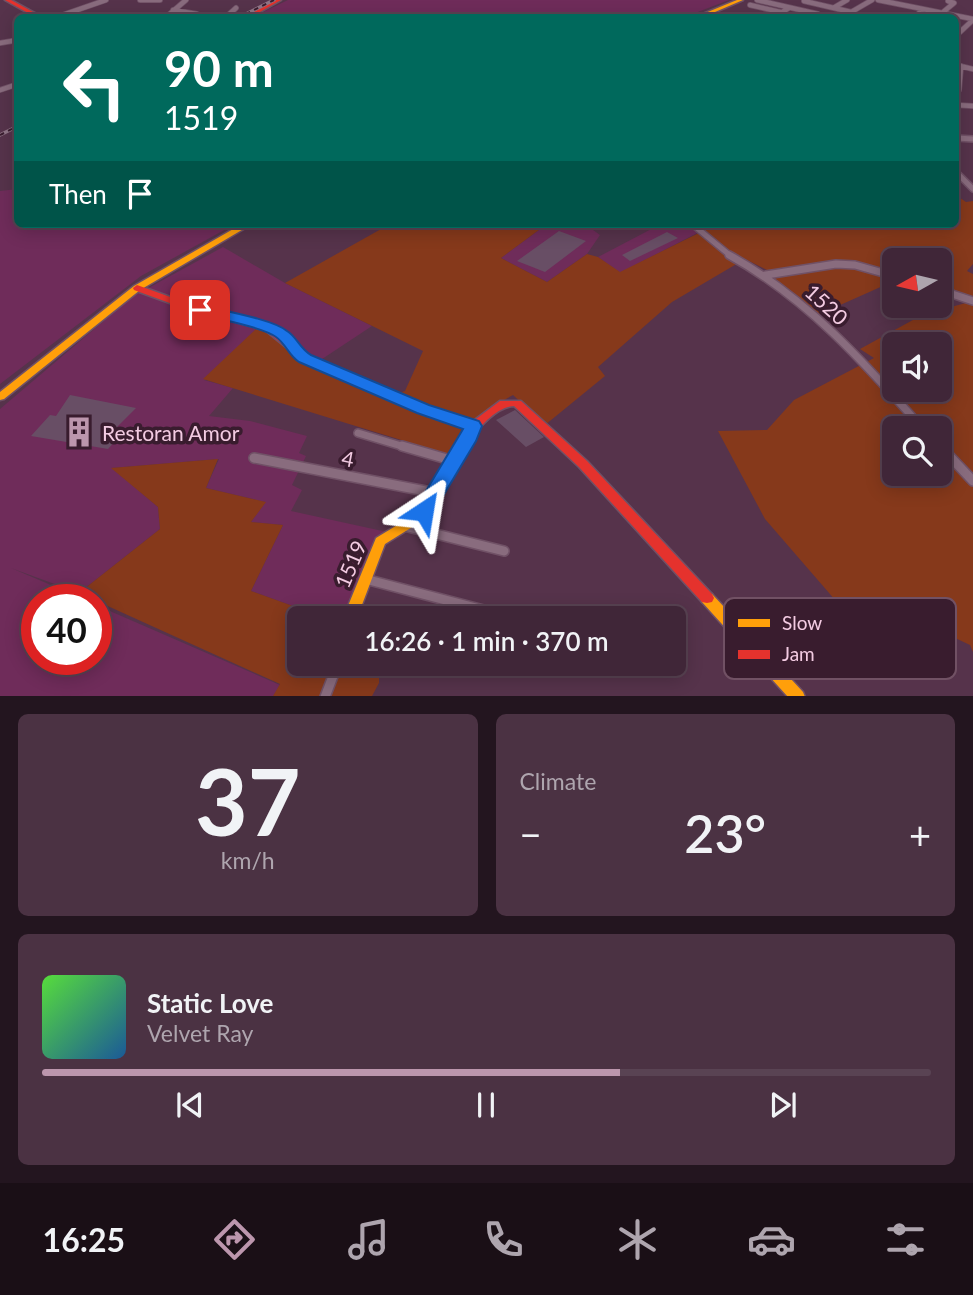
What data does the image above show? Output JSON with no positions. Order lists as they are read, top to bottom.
{
  "streets": {
    "street": ["1520", "4", "1519"]
  },
  "crossings": [
    ["4", "1519"]
  ],
  "places": {
    "building": ["Restoran Amor"]
  },
  "legend": ["Slow", "Jam"],
  "north": "left",
  "page": {
    "turn": ["90 m", "1519"],
    "then": "Then",
    "limit": "40",
    "trip": "16:26 · 1 min · 370 m",
    "tile": [
      ["37", "km/h"],
      "Climate"
    ],
    "heat": ["−", "23°", "+"],
    "song": ["Static Love", "Velvet Ray"],
    "tabs": "16:25"
  }
}
